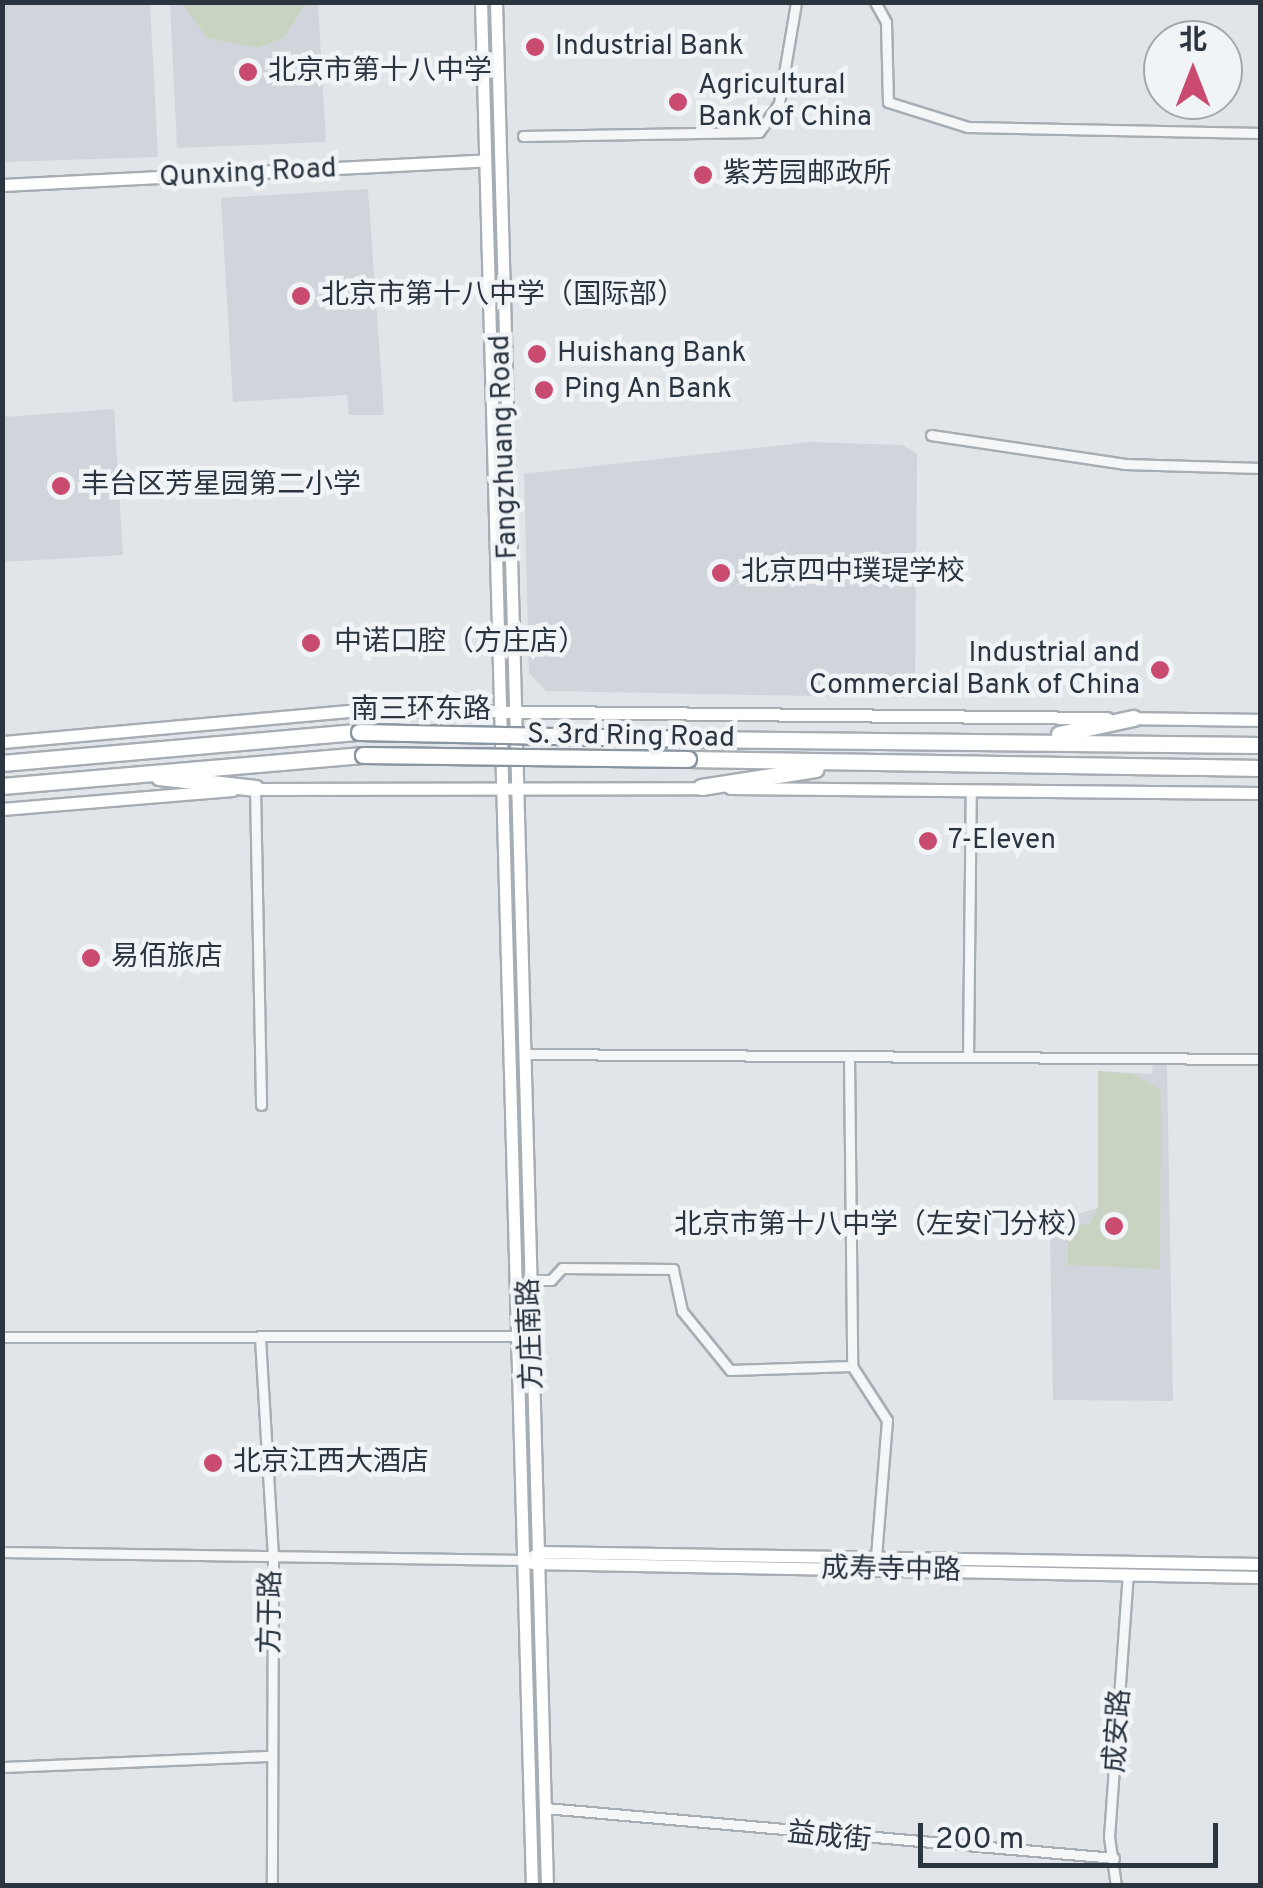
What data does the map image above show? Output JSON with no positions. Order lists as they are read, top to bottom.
{
  "streets": {
    "highway": ["S. 3rd Ring Road"],
    "street": [
      "Qunxing Road",
      "Fangzhuang Road",
      "南三环东路",
      "方庄南路",
      "成寿寺中路",
      "方于路",
      "成安路",
      "益成街"
    ]
  },
  "crossings": [
    ["Qunxing Road", "Fangzhuang Road"],
    ["Fangzhuang Road", "南三环东路"],
    ["方庄南路", "成寿寺中路"],
    ["方庄南路", "益成街"],
    ["成寿寺中路", "成安路"],
    ["成安路", "益成街"]
  ],
  "places": [
    "Industrial Bank",
    "北京市第十八中学",
    "Agricultural Bank of China",
    "紫芳园邮政所",
    "北京市第十八中学（国际部）",
    "Huishang Bank",
    "Ping An Bank",
    "丰台区芳星园第二小学",
    "北京四中璞瑅学校",
    "中诺口腔（方庄店）",
    "Industrial and Commercial Bank of China",
    "7-Eleven",
    "易佰旅店",
    "北京市第十八中学（左安门分校）",
    "北京江西大酒店"
  ],
  "scale_bar": "200 m",
  "north": "top"
}
